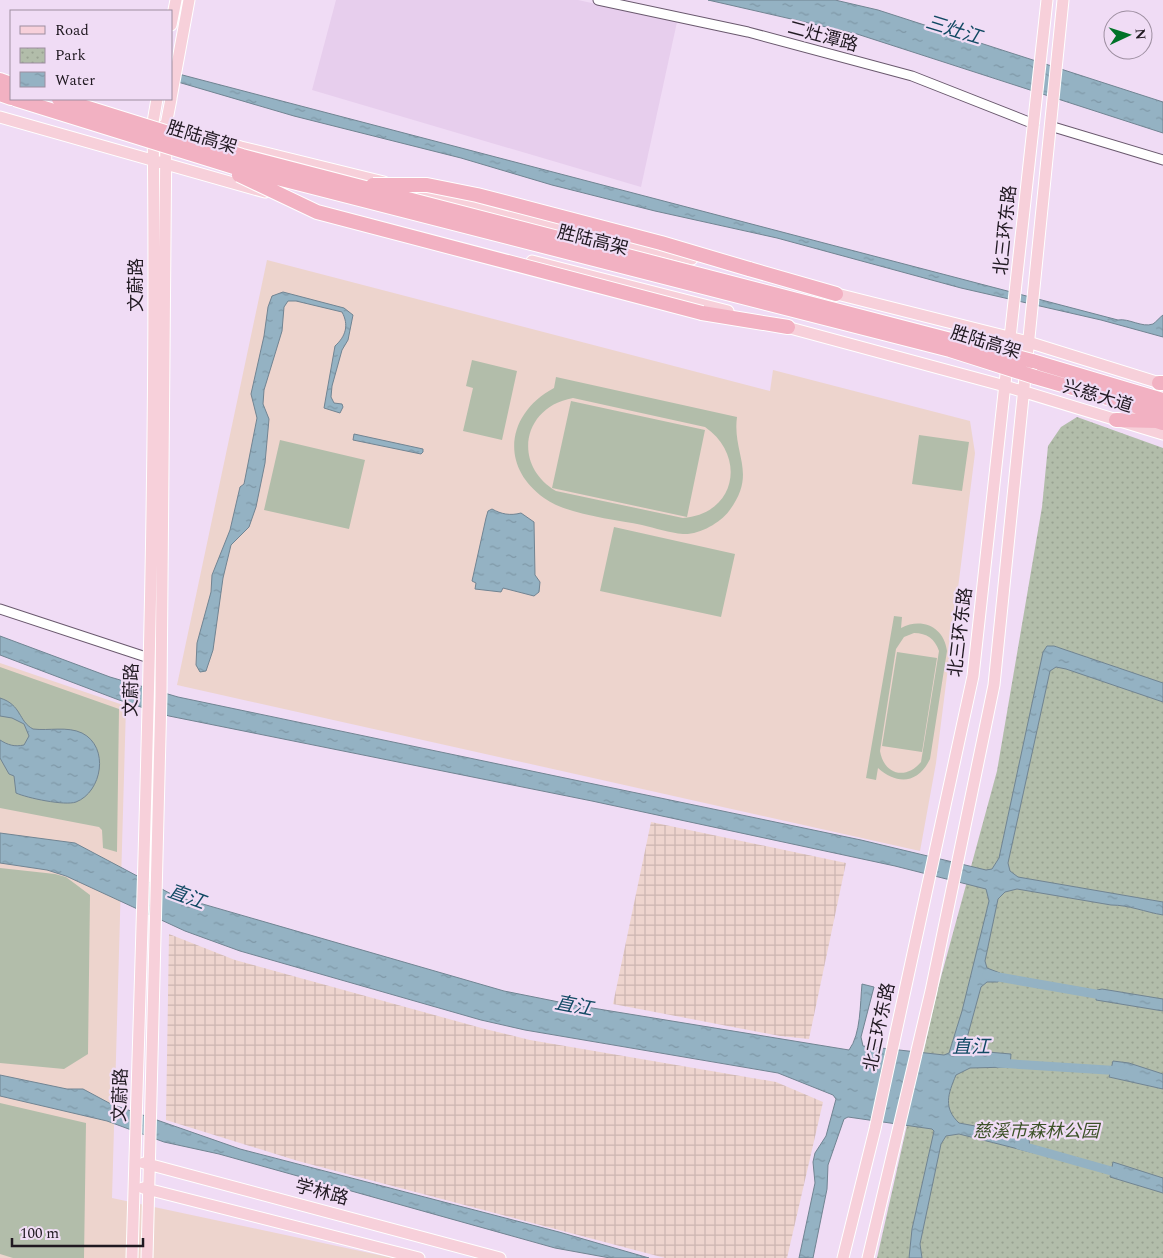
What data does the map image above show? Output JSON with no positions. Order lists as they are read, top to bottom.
{
  "streets": {
    "highway": ["胜陆高架"],
    "main road": [
      "北三环东路",
      "文蔚路",
      "兴慈大道",
      "学林路"
    ],
    "street": ["二灶潭路"]
  },
  "crossings": [
    ["二灶潭路", "北三环东路"],
    ["北三环东路", "兴慈大道"],
    ["文蔚路", "兴慈大道"],
    ["文蔚路", "学林路"]
  ],
  "water": ["三灶江", "直江"],
  "parks": ["慈溪市森林公园"],
  "legend": ["Road", "Park", "Water"],
  "scale_bar": "100 m",
  "north": "right"
}
